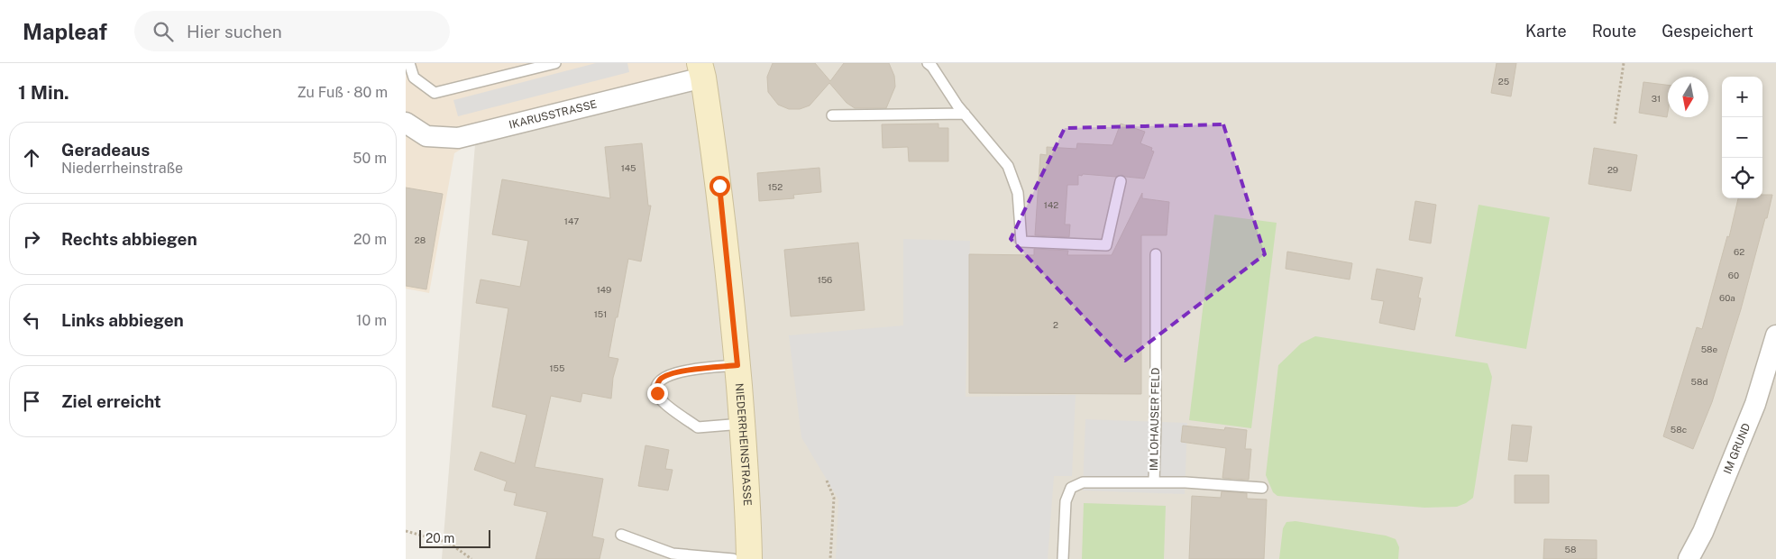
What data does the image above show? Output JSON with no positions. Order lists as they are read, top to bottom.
{
  "streets": {
    "street": ["IKARUSSTRASSE", "NIEDERRHEINSTRASSE", "IM GRUND"],
    "lane": ["IM LOHAUSER FELD"]
  },
  "crossings": [
    ["IKARUSSTRASSE", "NIEDERRHEINSTRASSE"]
  ],
  "house_numbers": [
    "25",
    "31",
    "145",
    "29",
    "152",
    "142",
    "147",
    "28",
    "62",
    "60",
    "156",
    "149",
    "60a",
    "151",
    "2",
    "58e",
    "155",
    "58d",
    "58c",
    "58"
  ],
  "scale_bar": "20 m",
  "north": "bottom",
  "page": {
    "header": "Mapleaf",
    "search": "Hier suchen",
    "nav": ["Karte", "Route", "Gespeichert"],
    "heading": ["1 Min.", "Zu Fuß · 80 m"],
    "map_buttons": ["+", "−"],
    "list": [
      ["Geradeaus", "Niederrheinstraße", "50 m"],
      ["Rechts abbiegen", "20 m"],
      ["Links abbiegen", "10 m"],
      "Ziel erreicht"
    ],
    "scale": "20 m"
  }
}
